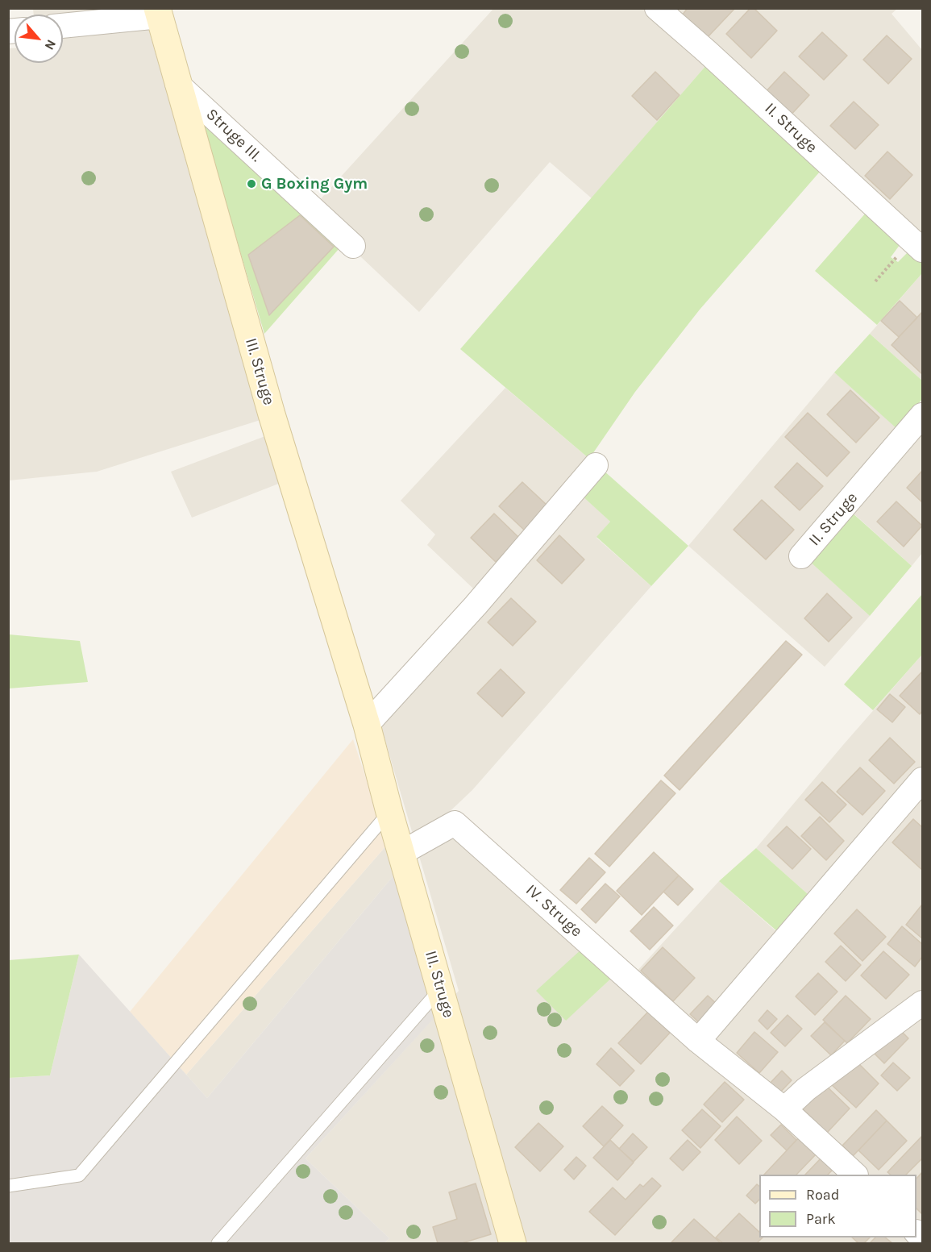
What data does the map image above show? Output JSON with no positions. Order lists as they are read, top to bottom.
{
  "streets": {
    "street": [
      "II. Struge",
      "Struge III.",
      "III. Struge",
      "IV. Struge"
    ]
  },
  "crossings": [
    ["Struge III.", "III. Struge"],
    ["III. Struge", "IV. Struge"]
  ],
  "places": ["G Boxing Gym"],
  "legend": ["Road", "Park"],
  "north": "bottom right"
}
